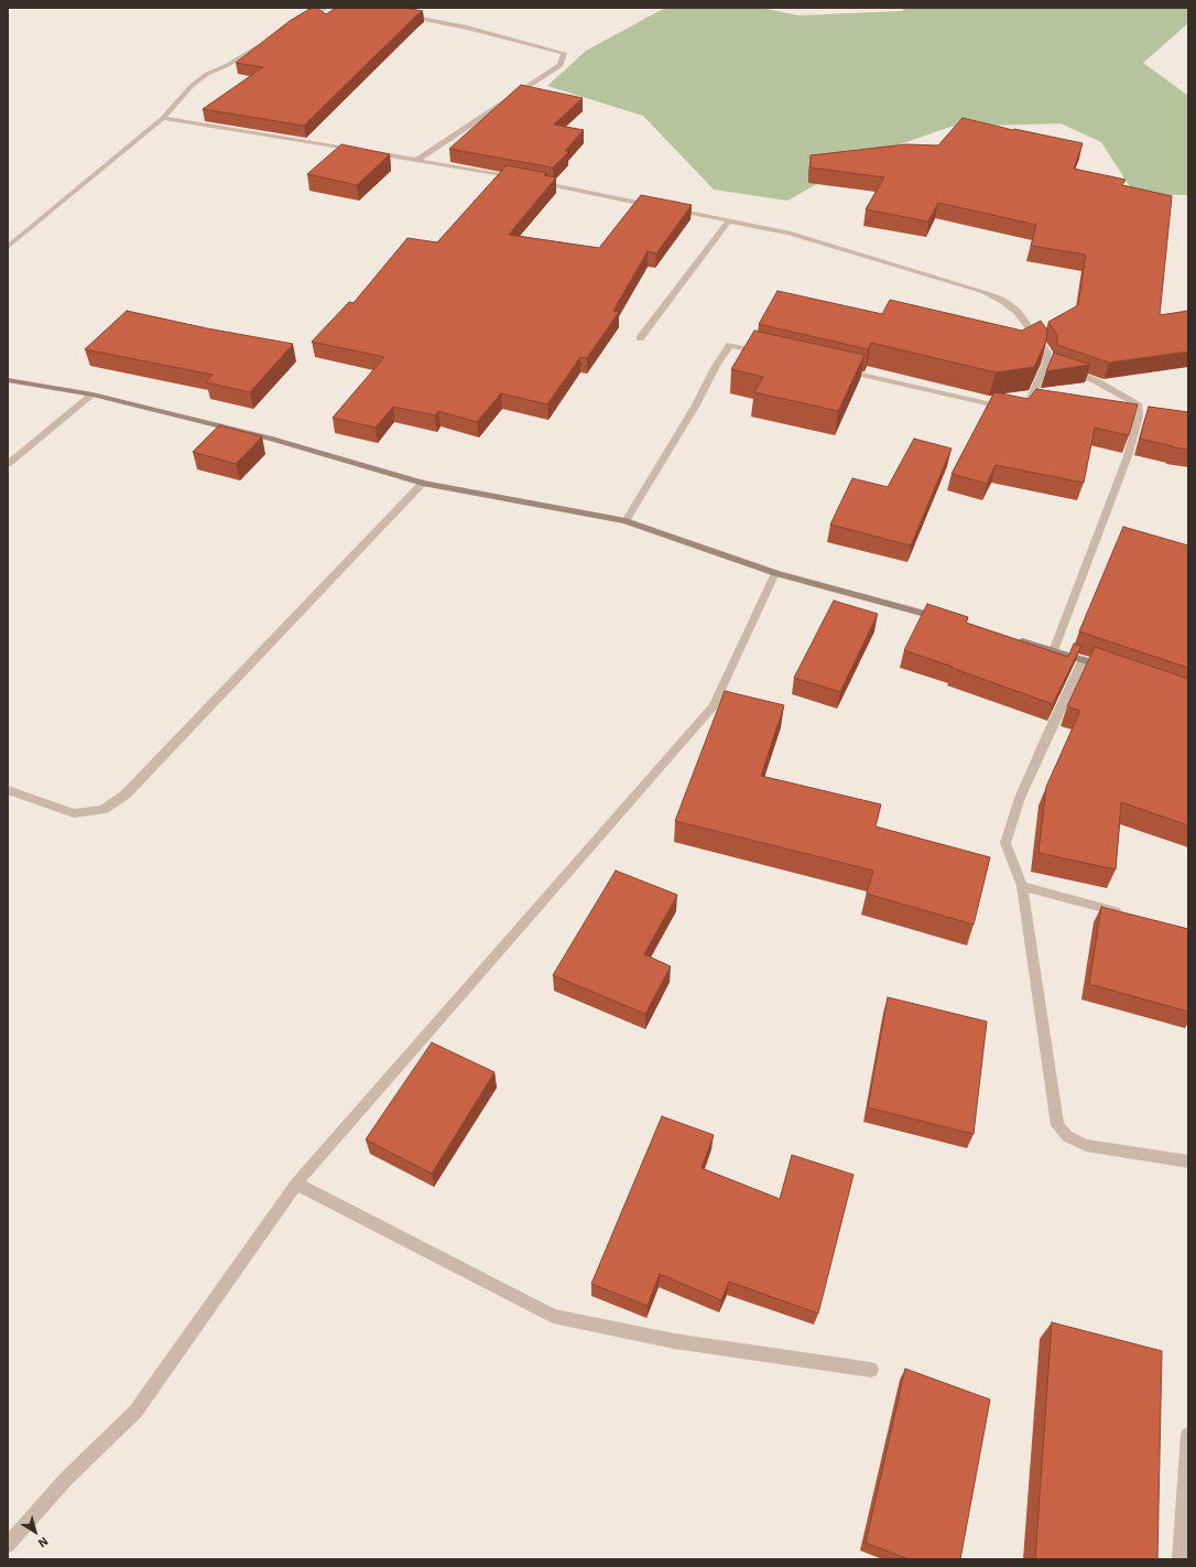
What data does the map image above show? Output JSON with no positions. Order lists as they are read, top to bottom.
{
  "north": "bottom right"
}
